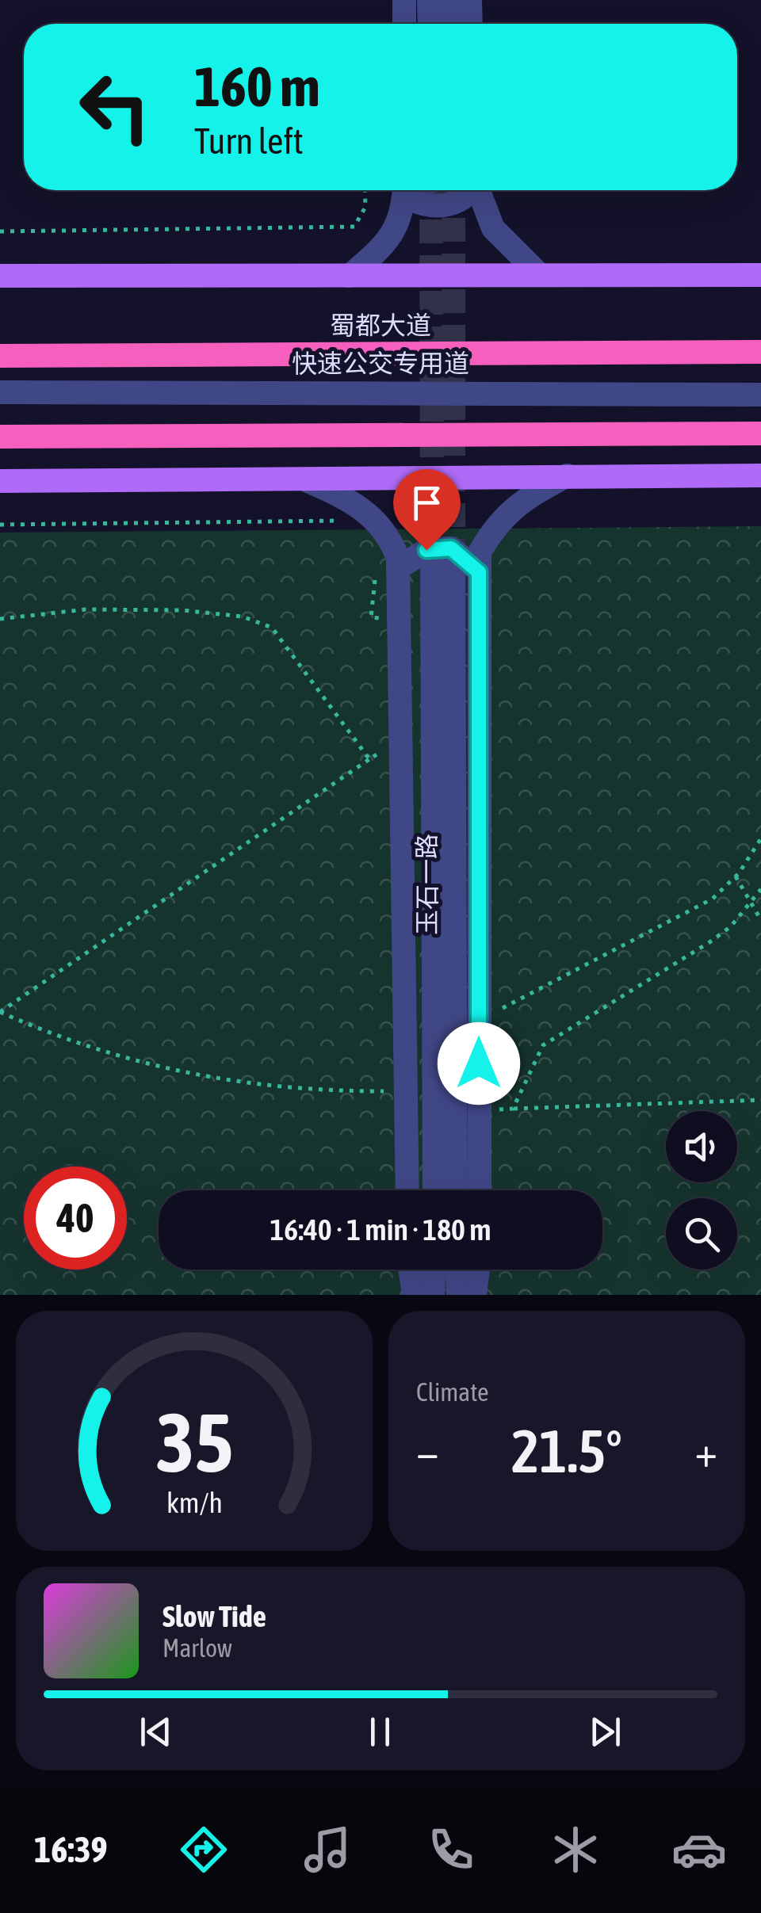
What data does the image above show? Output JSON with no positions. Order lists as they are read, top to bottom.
{
  "streets": {
    "highway": ["蜀都大道"],
    "street": ["快速公交专用道", "玉石一路"]
  },
  "page": {
    "turn": ["160 m", "Turn left"],
    "limit": "40",
    "trip": "16:40 · 1 min · 180 m",
    "tile": "Climate",
    "heat": ["−", "21.5°", "+"],
    "song": ["Slow Tide", "Marlow"],
    "tabs": "16:39",
    "gauge": ["35", "km/h"]
  }
}
